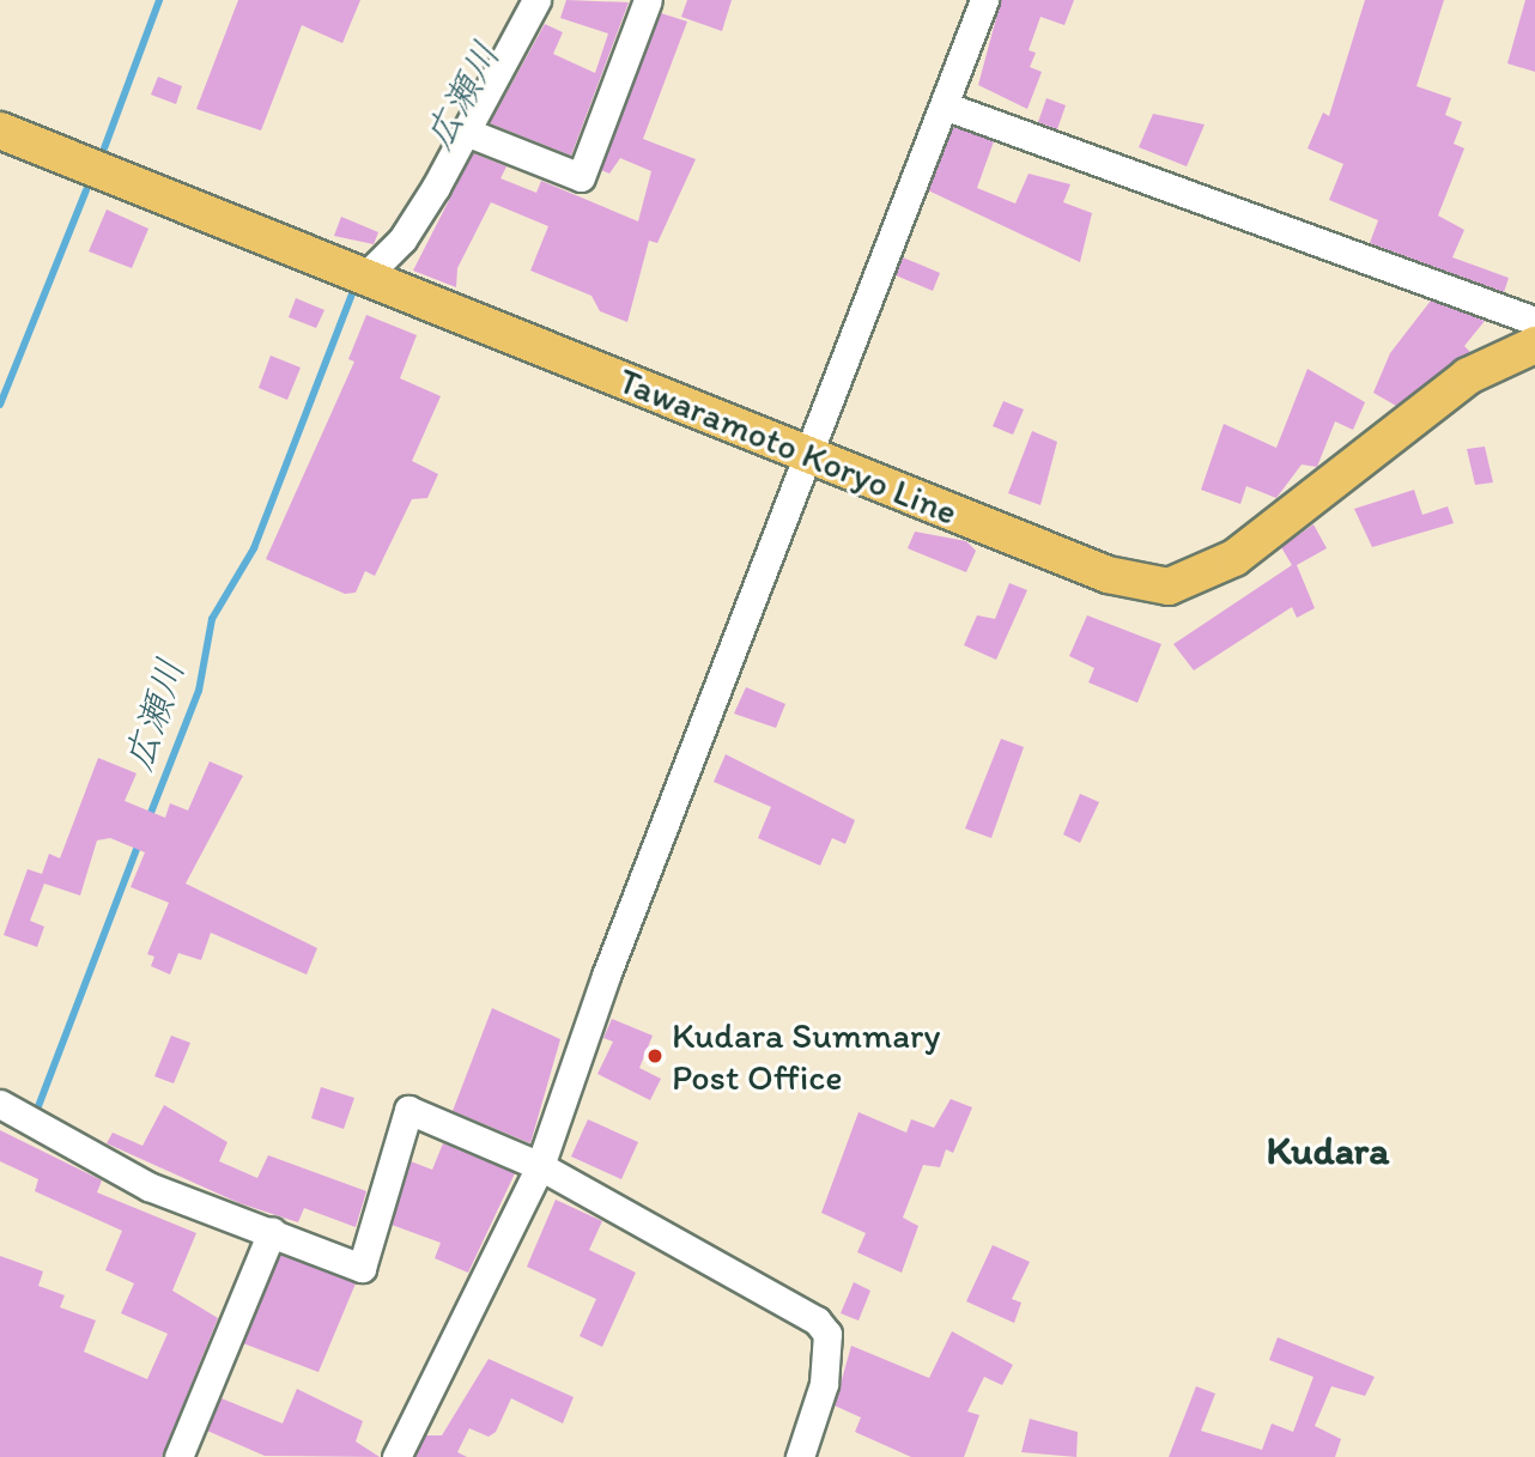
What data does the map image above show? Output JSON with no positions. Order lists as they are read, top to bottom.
{
  "streets": {
    "main road": ["Tawaramoto Koryo Line"]
  },
  "districts": ["Kudara"],
  "water": ["広瀬川"],
  "places": ["Kudara Summary Post Office"]
}
